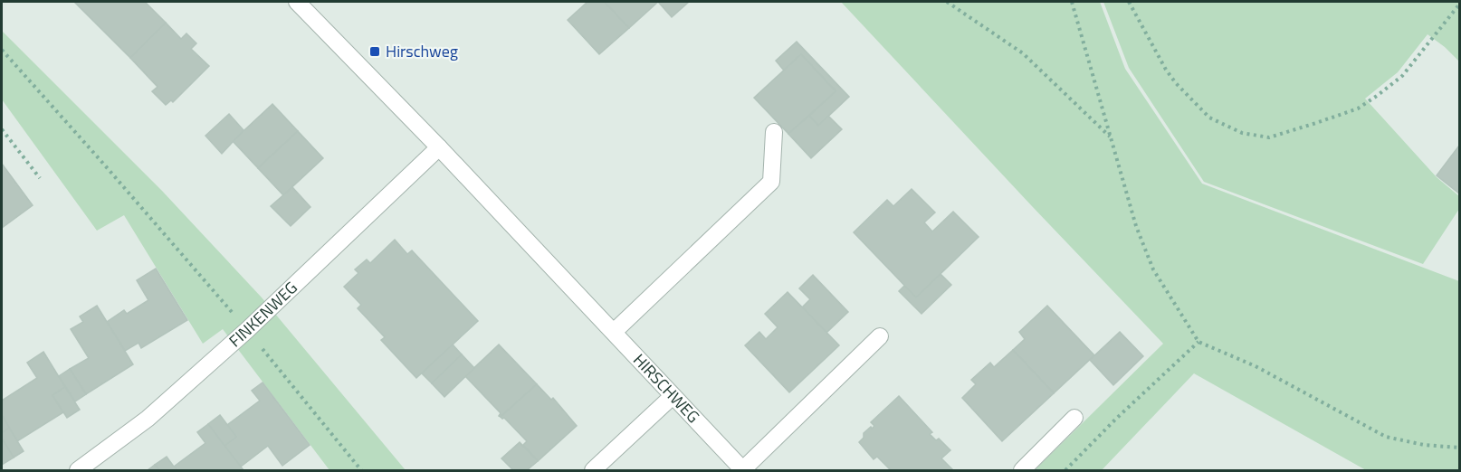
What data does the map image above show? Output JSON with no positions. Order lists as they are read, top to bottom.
{
  "streets": {
    "street": ["FINKENWEG", "HIRSCHWEG"]
  },
  "crossings": [
    ["FINKENWEG", "HIRSCHWEG"]
  ],
  "places": {
    "transit": ["Hirschweg"]
  }
}
